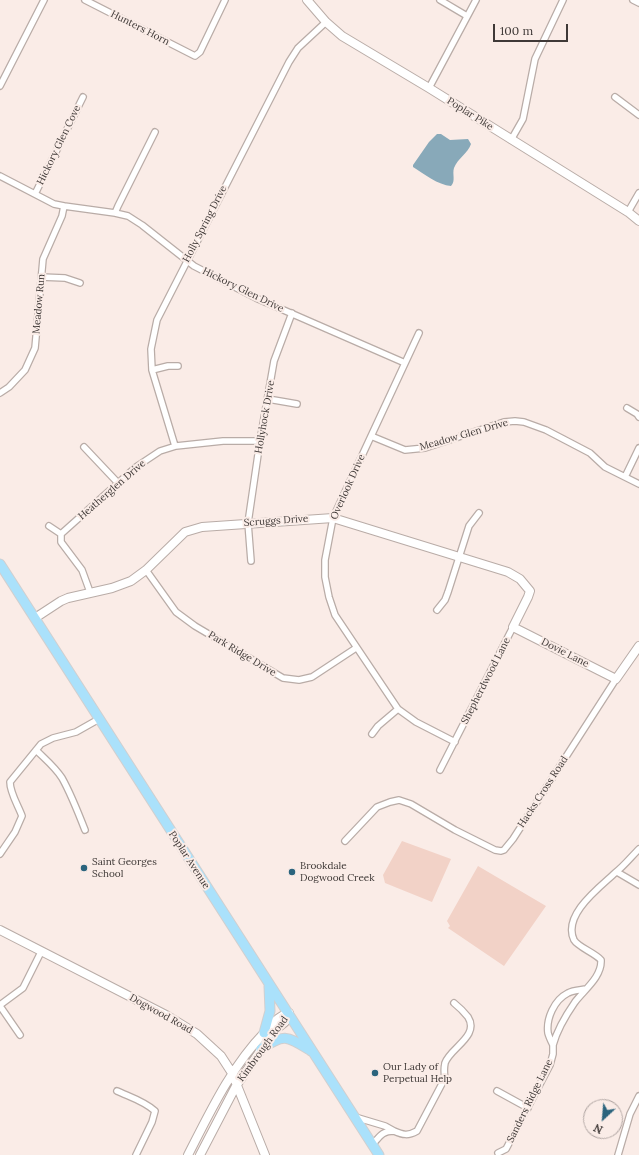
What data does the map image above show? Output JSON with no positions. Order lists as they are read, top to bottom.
{
  "streets": {
    "main road": ["Poplar Avenue"],
    "street": [
      "Hunters Horn",
      "Poplar Pike",
      "Hickory Glen Cove",
      "Holly Spring Drive",
      "Hickory Glen Drive",
      "Meadow Run",
      "Hollyhock Drive",
      "Meadow Glen Drive",
      "Overlook Drive",
      "Heatherglen Drive",
      "Scruggs Drive",
      "Dovie Lane",
      "Park Ridge Drive",
      "Shepherdwood Lane",
      "Hacks Cross Road",
      "Dogwood Road",
      "Kimbrough Road",
      "Sanders Ridge Lane"
    ]
  },
  "crossings": [
    ["Poplar Pike", "Holly Spring Drive"],
    ["Hickory Glen Cove", "Hickory Glen Drive"],
    ["Holly Spring Drive", "Hickory Glen Drive"],
    ["Holly Spring Drive", "Heatherglen Drive"],
    ["Hickory Glen Drive", "Meadow Run"],
    ["Hickory Glen Drive", "Hollyhock Drive"],
    ["Hickory Glen Drive", "Overlook Drive"],
    ["Hollyhock Drive", "Heatherglen Drive"],
    ["Hollyhock Drive", "Scruggs Drive"],
    ["Meadow Glen Drive", "Overlook Drive"],
    ["Overlook Drive", "Scruggs Drive"],
    ["Overlook Drive", "Park Ridge Drive"],
    ["Overlook Drive", "Shepherdwood Lane"],
    ["Scruggs Drive", "Park Ridge Drive"],
    ["Scruggs Drive", "Shepherdwood Lane"],
    ["Scruggs Drive", "Poplar Avenue"],
    ["Dovie Lane", "Shepherdwood Lane"],
    ["Dovie Lane", "Hacks Cross Road"],
    ["Poplar Avenue", "Kimbrough Road"],
    ["Dogwood Road", "Kimbrough Road"]
  ],
  "places": ["Saint Georges School", "Brookdale Dogwood Creek", "Our Lady of Perpetual Help"],
  "scale_bar": "100 m",
  "north": "bottom left"
}
